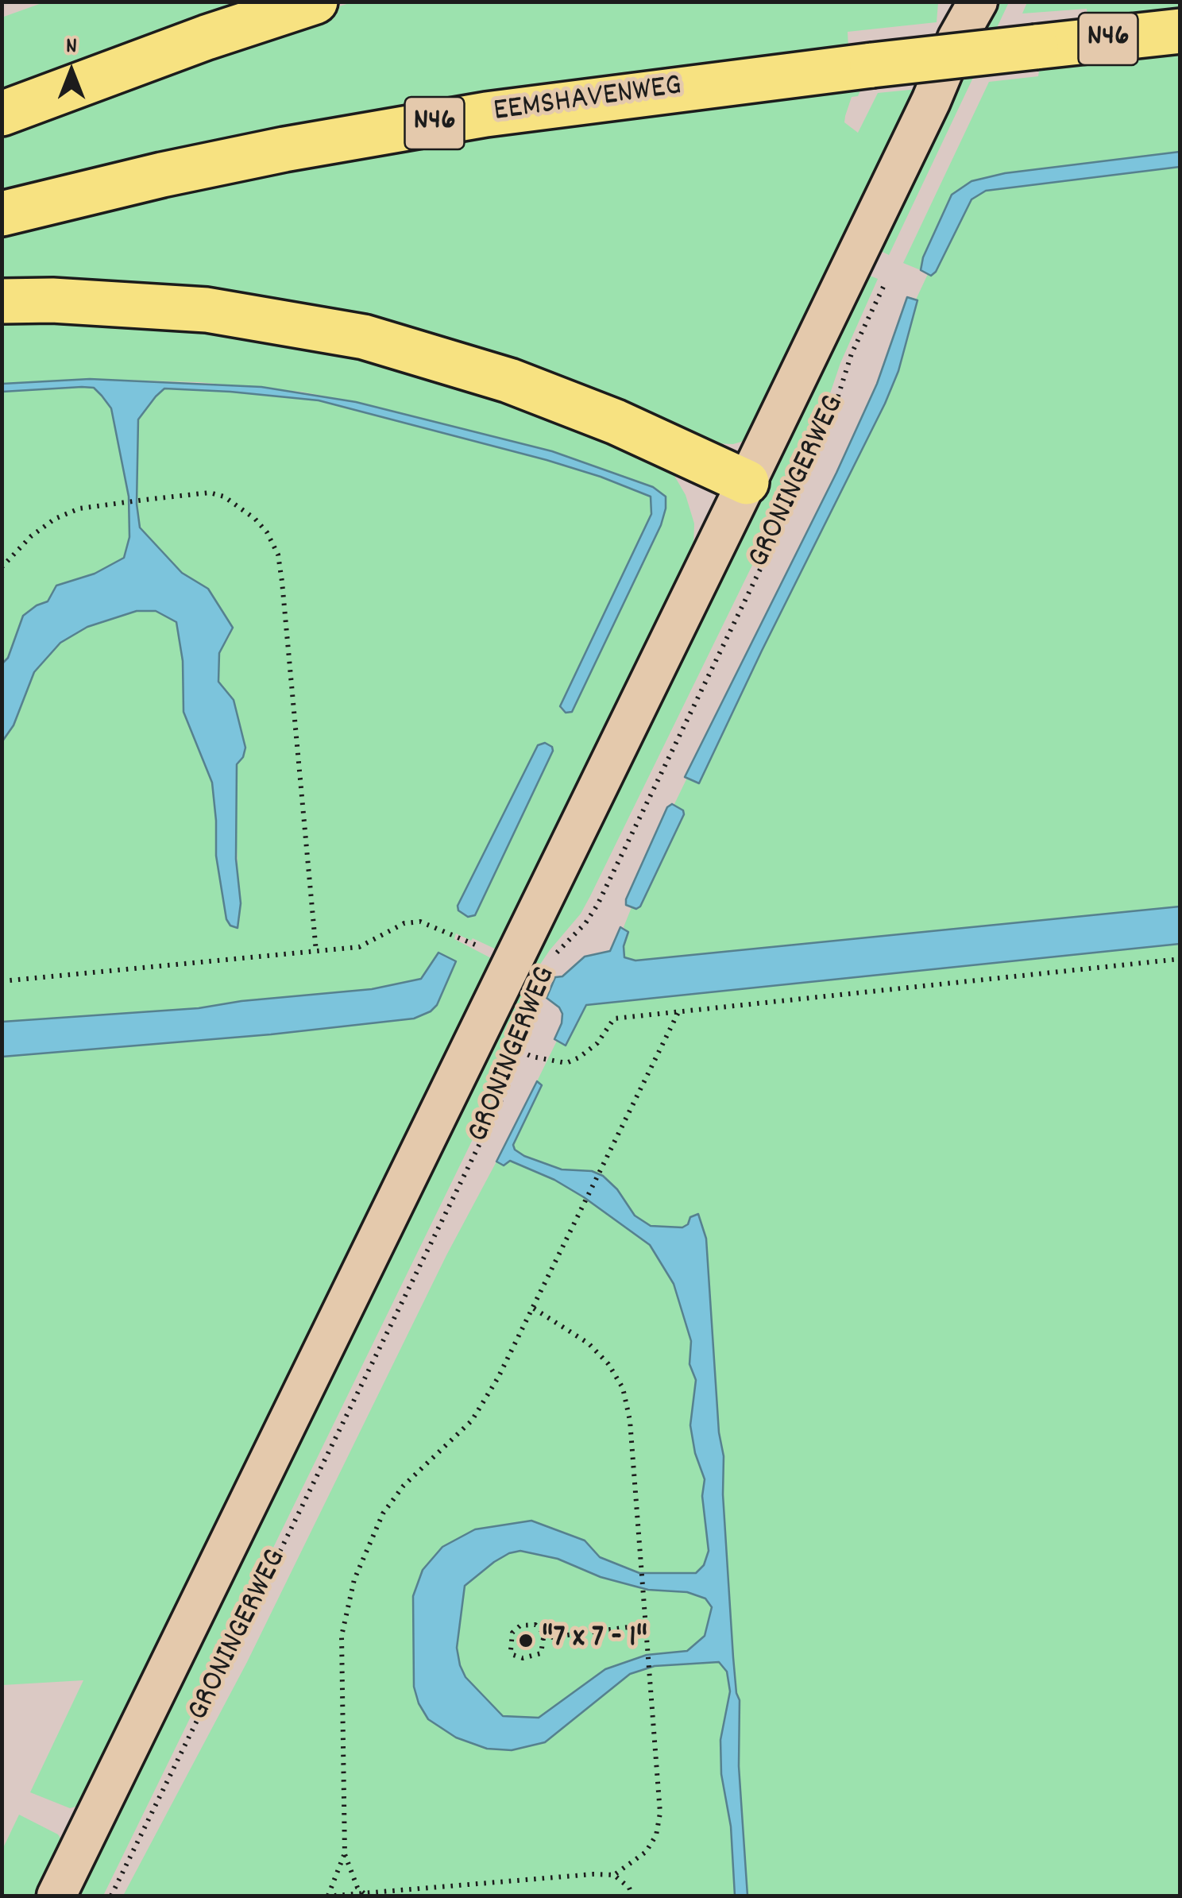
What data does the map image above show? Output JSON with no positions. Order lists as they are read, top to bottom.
{
  "streets": {
    "highway": ["N46", "EEMSHAVENWEG"],
    "main road": ["GRONINGERWEG"]
  },
  "places": ["\"7 x 7 - 1\""],
  "north": "top"
}
